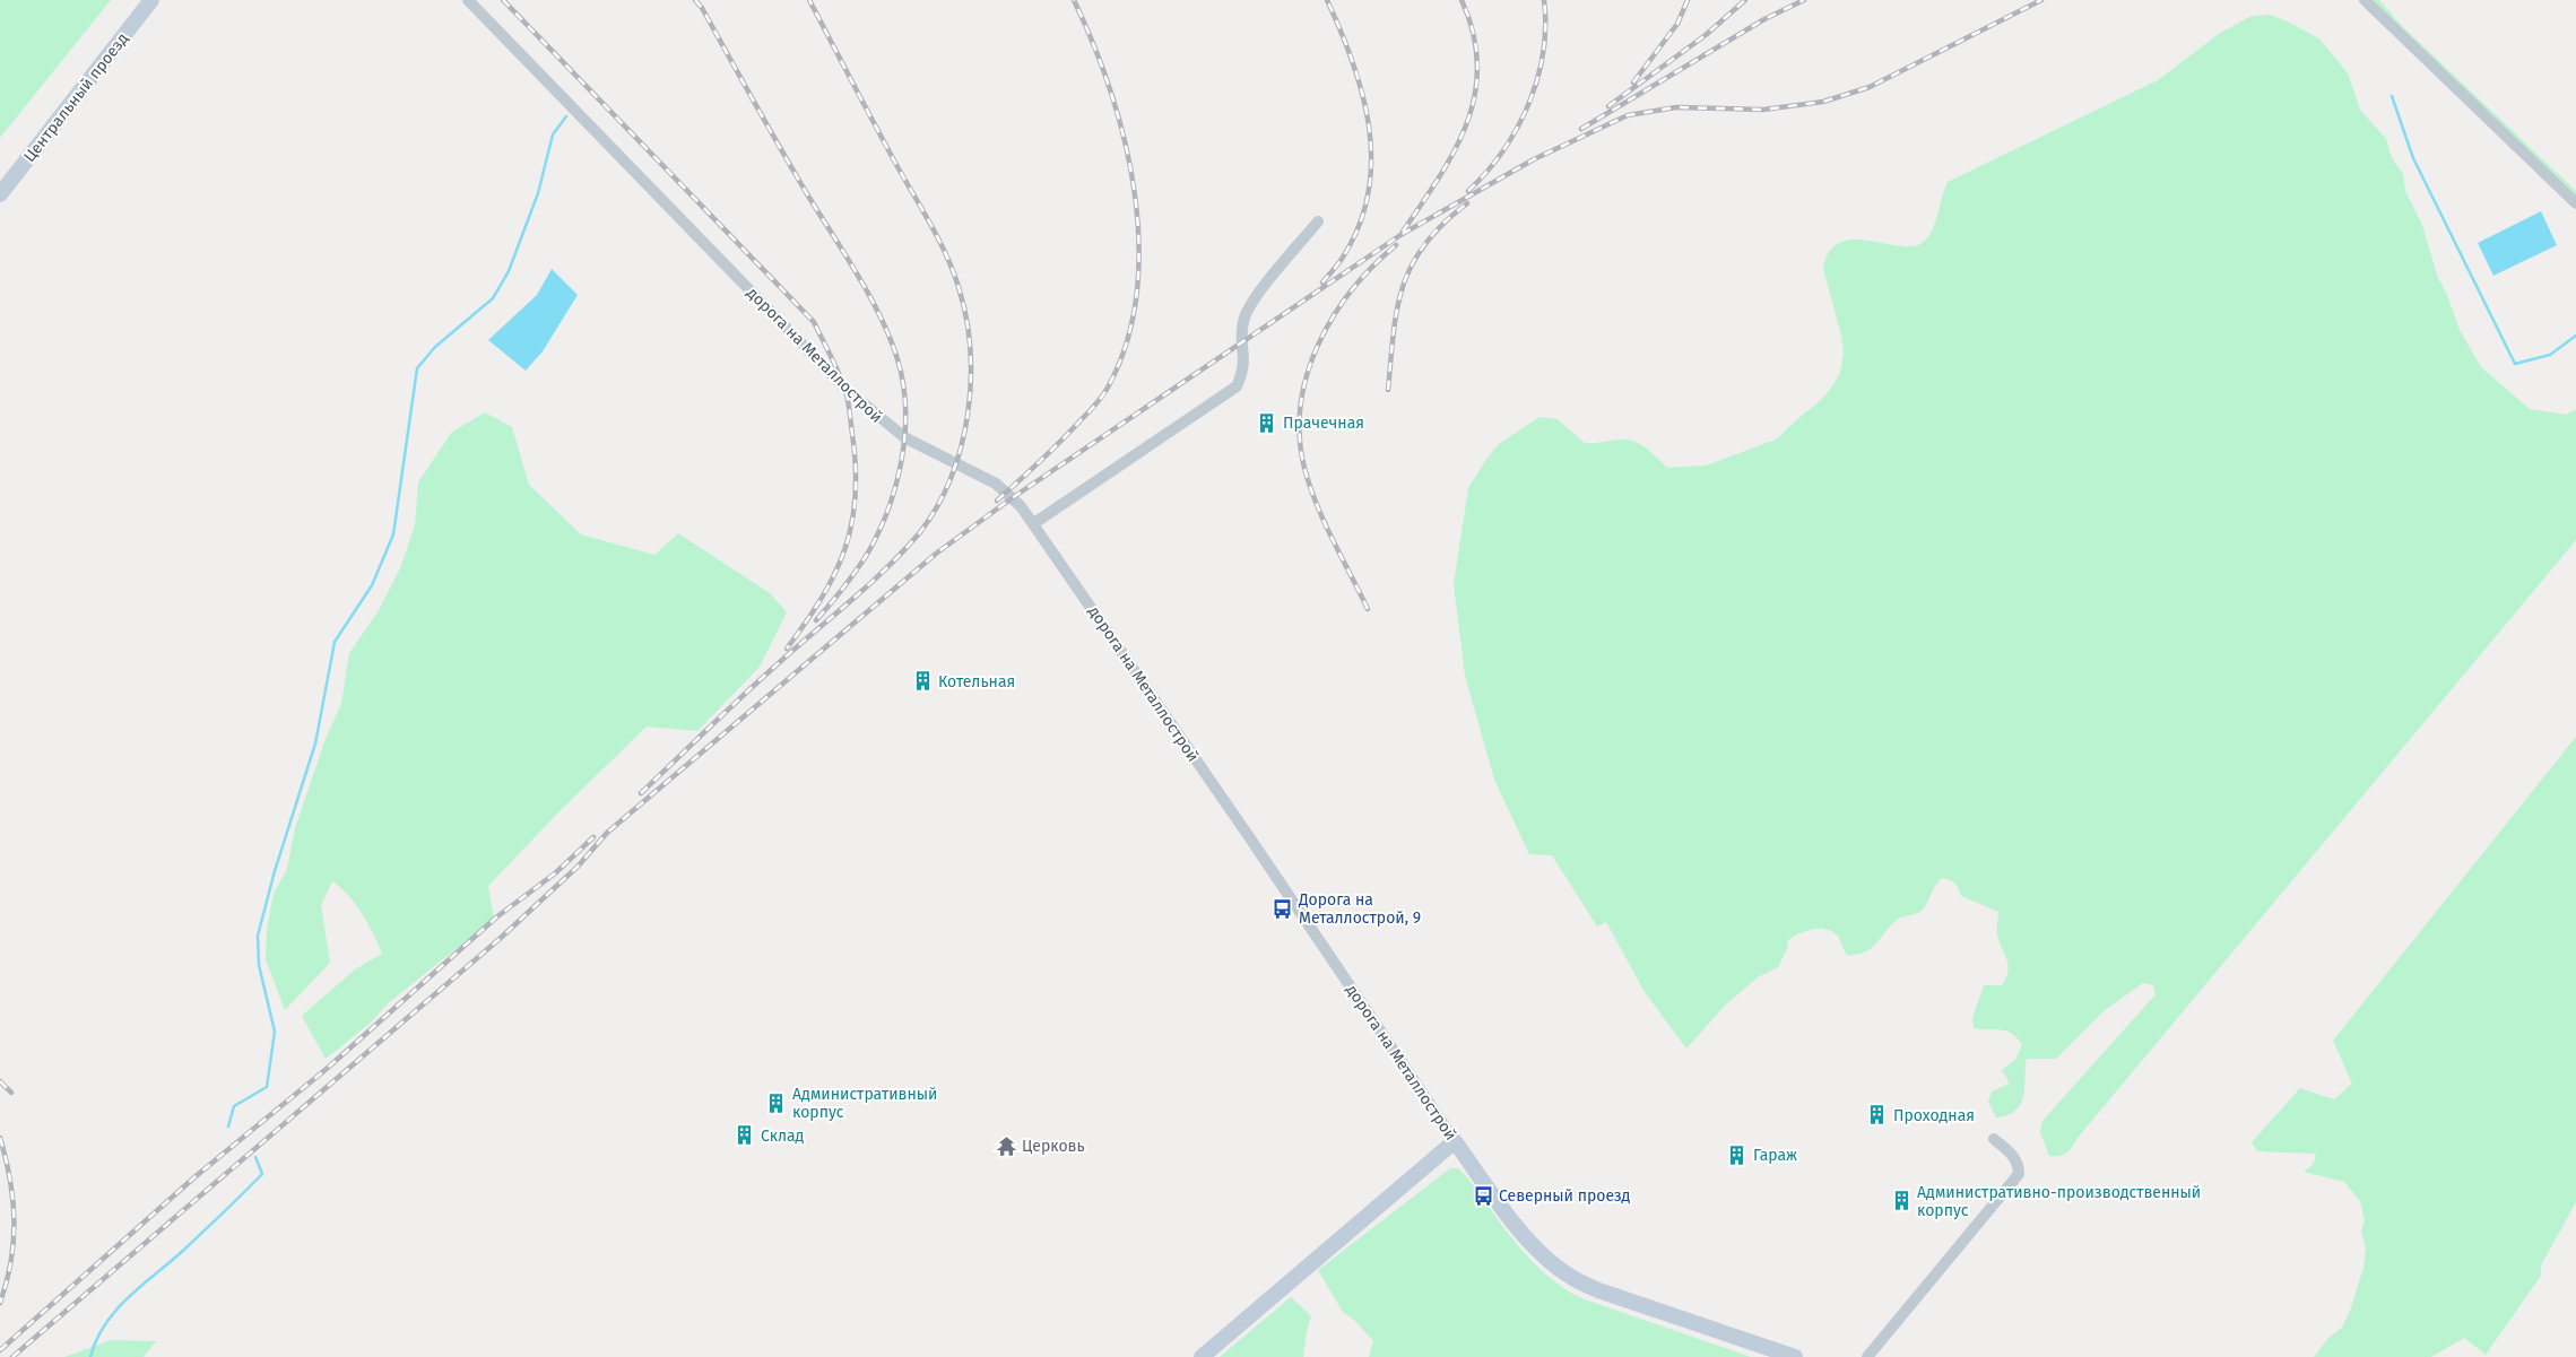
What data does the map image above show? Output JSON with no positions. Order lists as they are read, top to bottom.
{
  "streets": {
    "street": ["Центральный проезд", "дорога на Металлострой"]
  },
  "places": {
    "building": [
      "Прачечная",
      "Котельная",
      "Административный корпус",
      "Проходная",
      "Склад",
      "Гараж",
      "Административно-производственный корпус"
    ],
    "bus stop": ["Дорога на Металлострой, 9", "Северный проезд"],
    "temple": ["Церковь"]
  }
}
